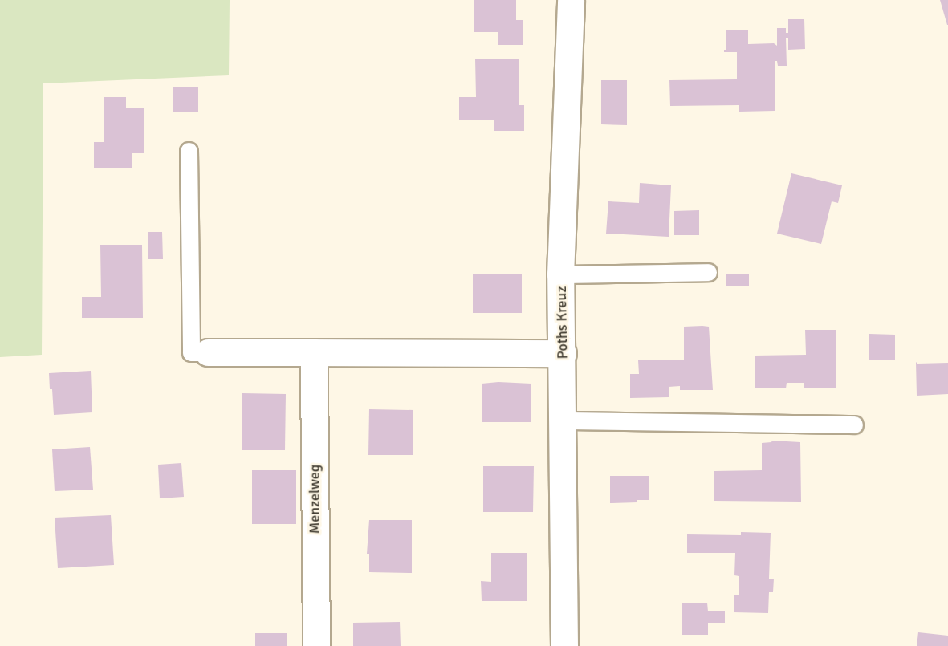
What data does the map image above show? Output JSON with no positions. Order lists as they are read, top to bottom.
{
  "streets": {
    "street": ["Poths Kreuz", "Menzelweg"]
  }
}
